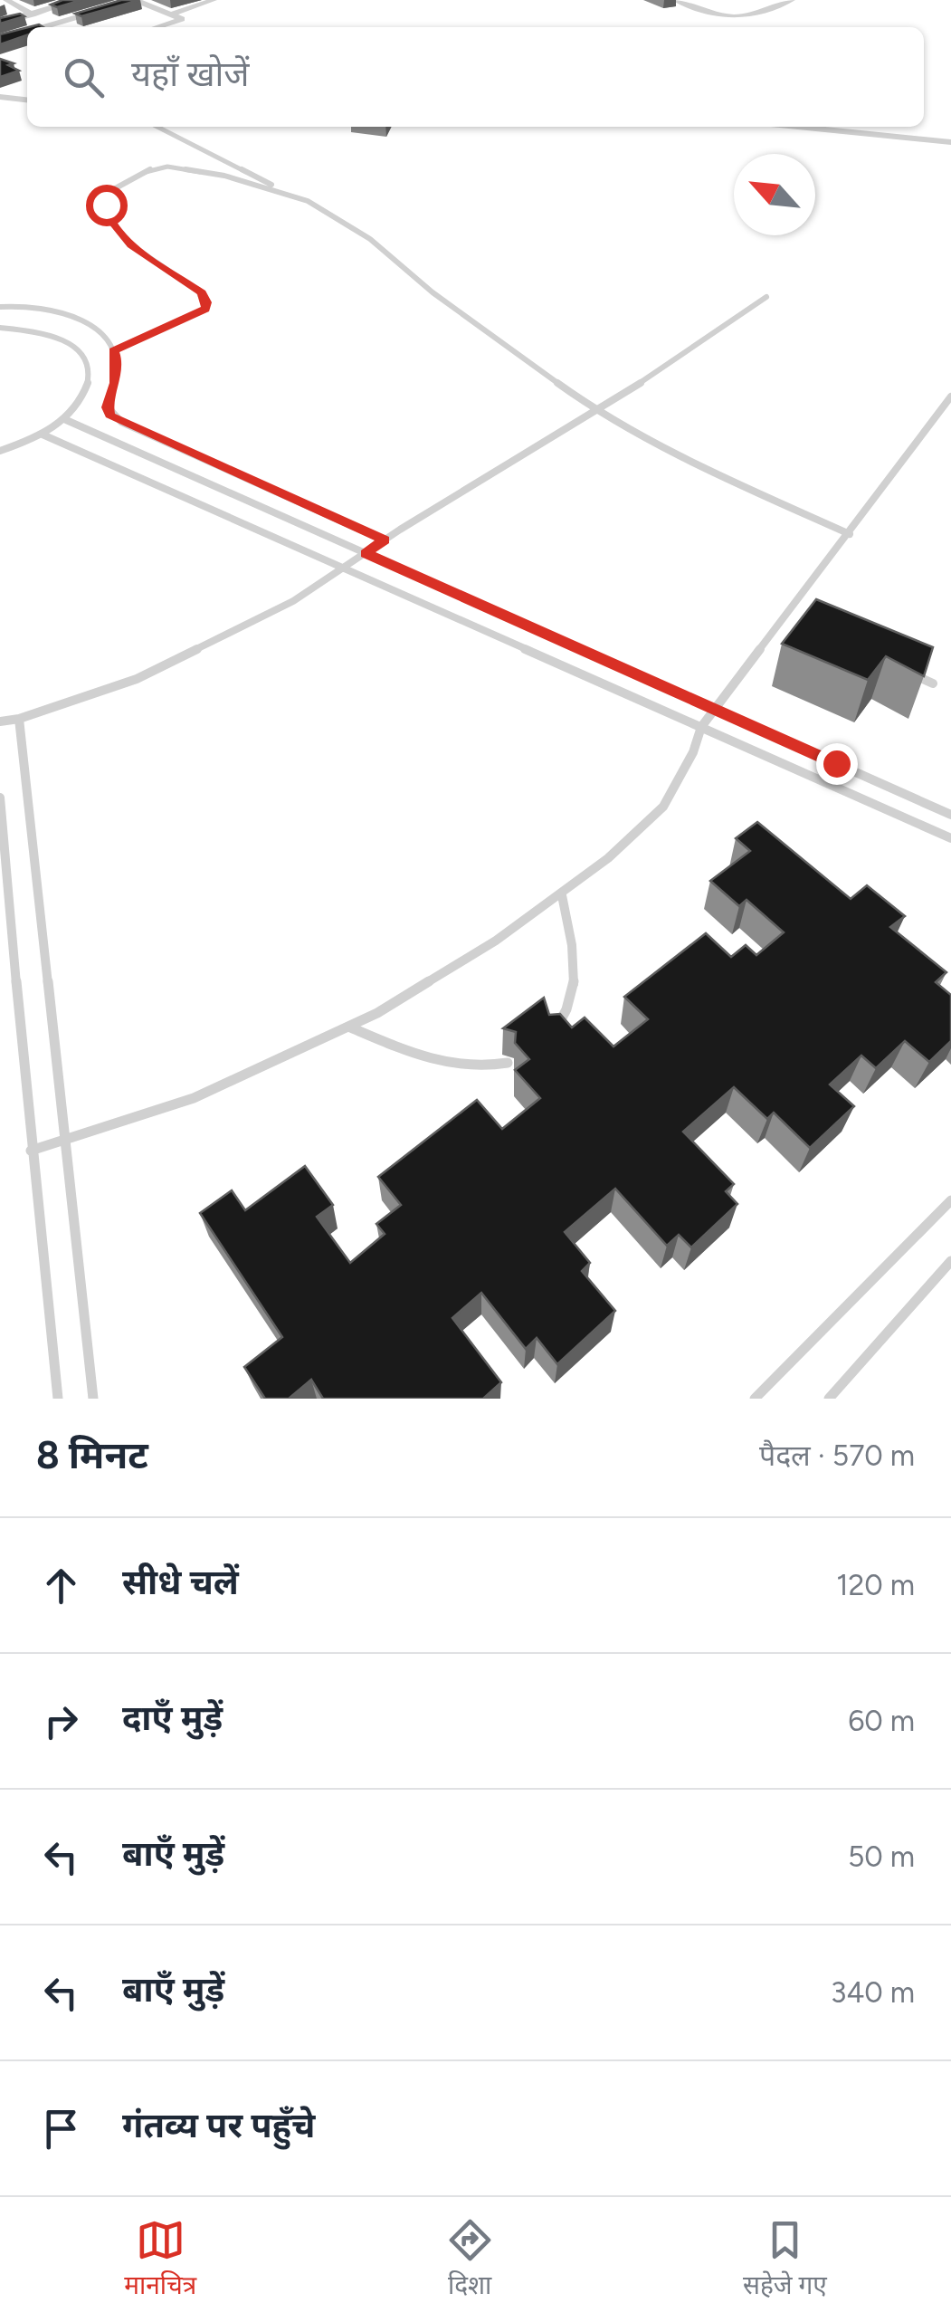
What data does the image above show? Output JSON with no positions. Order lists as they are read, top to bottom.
{
  "north": "top left",
  "page": {
    "search": "यहाँ खोजें",
    "heading": ["8 मिनट", "पैदल · 570 m"],
    "list": [
      ["सीधे चलें", "120 m"],
      ["दाएँ मुड़ें", "60 m"],
      ["बाएँ मुड़ें", "50 m"],
      ["बाएँ मुड़ें", "340 m"],
      "गंतव्य पर पहुँचे"
    ],
    "nav": ["मानचित्र", "दिशा", "सहेजे गए"]
  }
}
